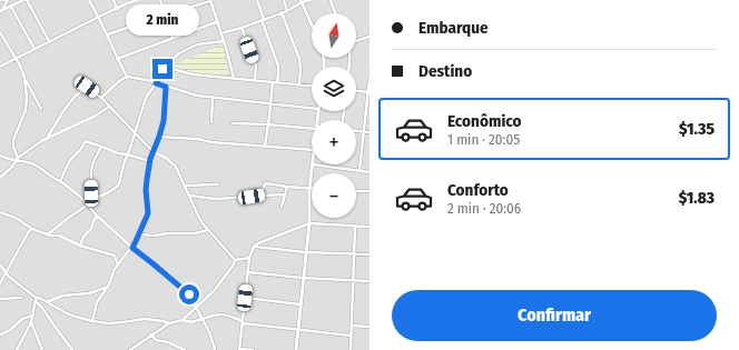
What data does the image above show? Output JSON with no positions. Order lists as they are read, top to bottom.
{
  "north": "top",
  "page": {
    "banner": ["Embarque", "Destino"],
    "bubble": "2 min",
    "map_buttons": ["+", "−"],
    "list": [
      {
        "name": "Econômico",
        "note": "1 min · 20:05",
        "value": "$1.35"
      },
      {
        "name": "Conforto",
        "note": "2 min · 20:06",
        "value": "$1.83"
      }
    ],
    "buttons": "Confirmar"
  }
}
